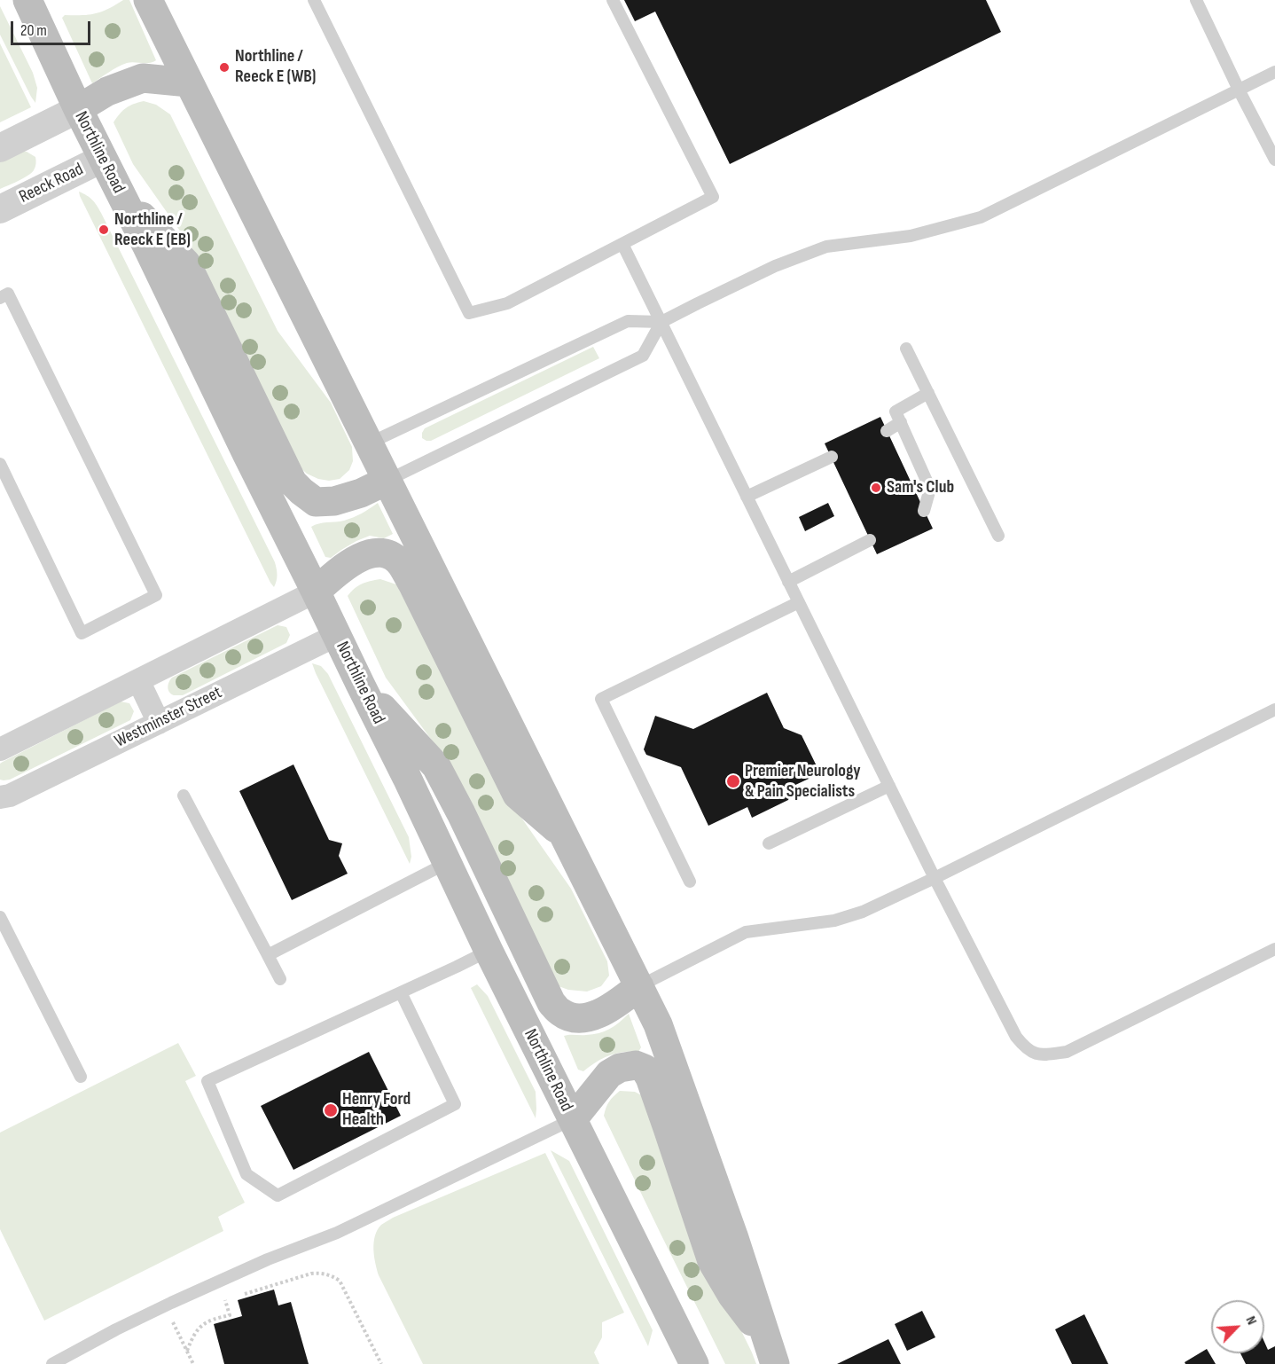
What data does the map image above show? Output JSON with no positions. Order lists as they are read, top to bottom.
{
  "streets": {
    "main road": ["Northline Road"],
    "street": ["Reeck Road", "Westminster Street"]
  },
  "crossings": [
    ["Northline Road", "Reeck Road"],
    ["Northline Road", "Westminster Street"]
  ],
  "places": [
    "Northline / Reeck E (WB)",
    "Northline / Reeck E (EB)",
    "Sam's Club",
    "Premier Neurology & Pain Specialists",
    "Henry Ford Health"
  ],
  "scale_bar": "20 m",
  "north": "top right"
}
